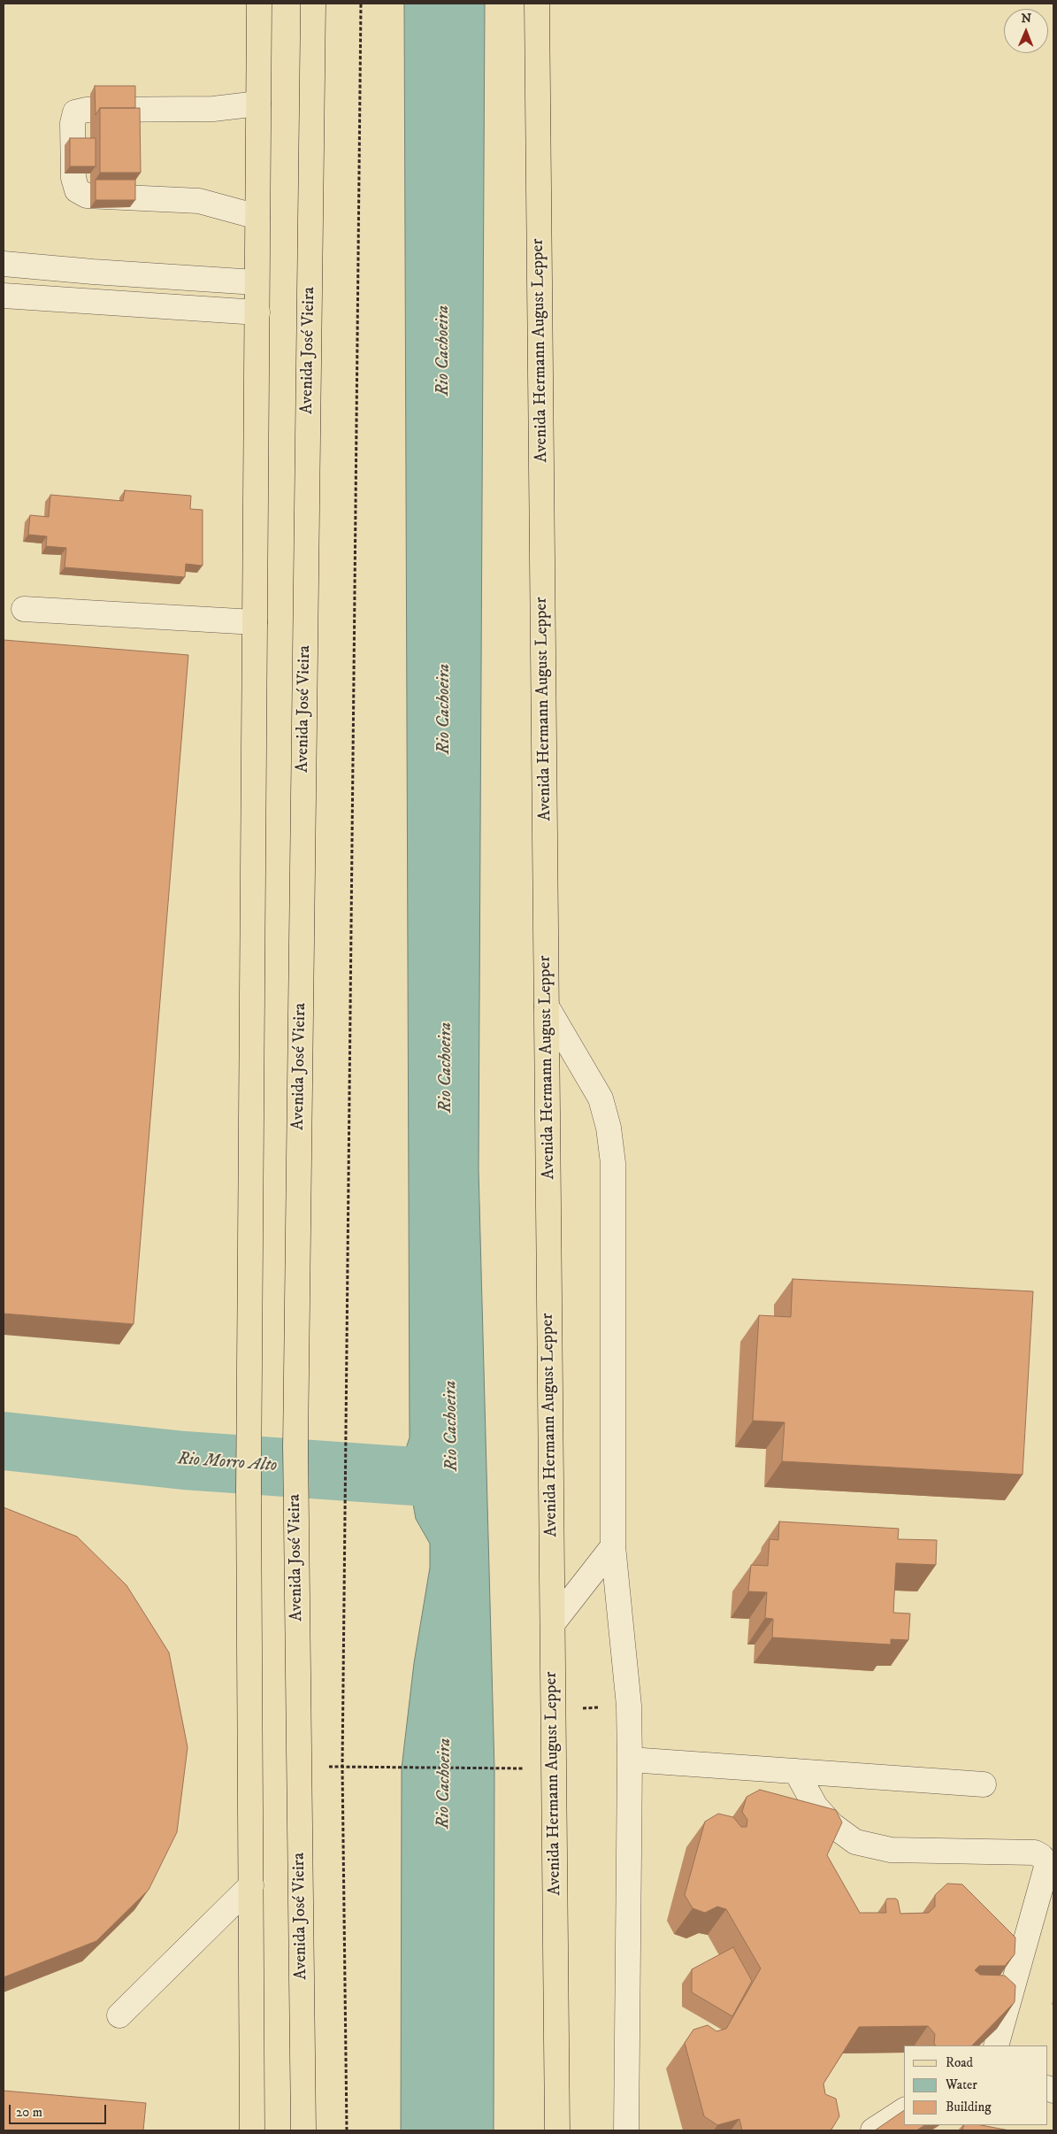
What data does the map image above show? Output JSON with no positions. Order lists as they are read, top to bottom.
{
  "streets": {
    "main road": ["Avenida José Vieira", "Avenida Hermann August Lepper"]
  },
  "water": ["Rio Cachoeira", "Rio Morro Alto"],
  "legend": ["Road", "Water", "Building"],
  "scale_bar": "20 m",
  "north": "top"
}
